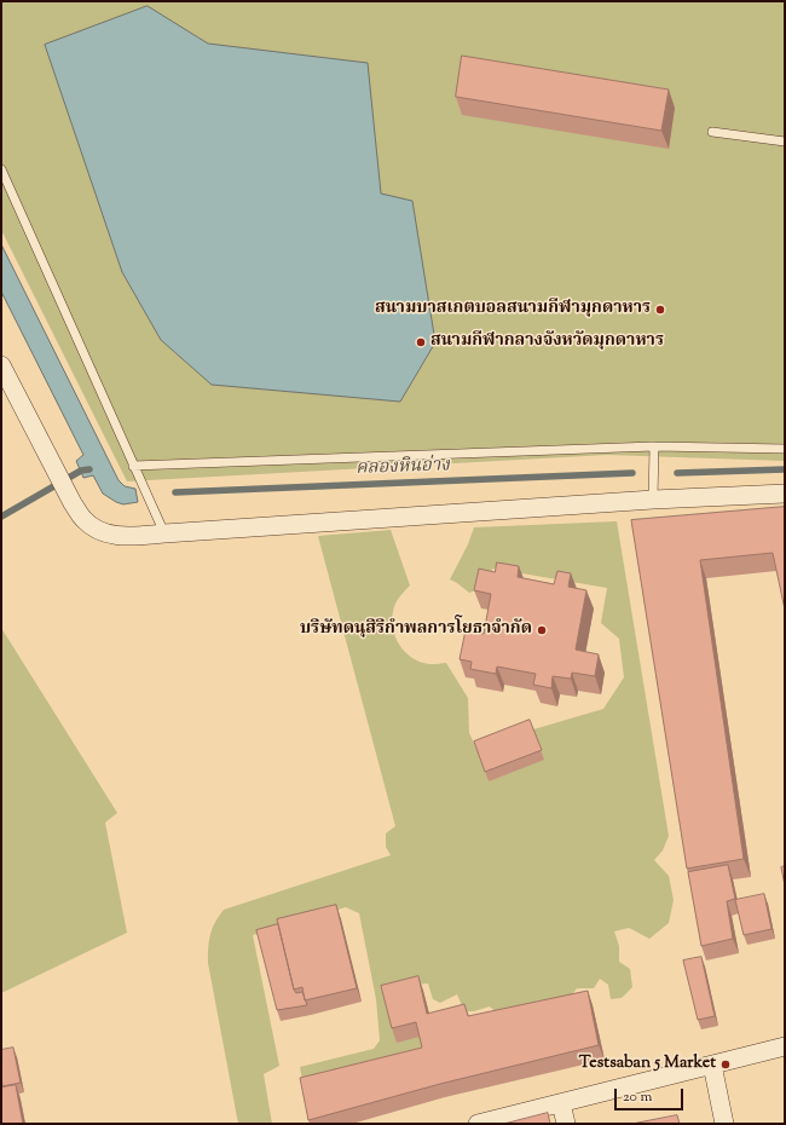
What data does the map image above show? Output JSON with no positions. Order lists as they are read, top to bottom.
{
  "water": ["คลองหินอ่าง"],
  "places": [
    "สนามบาสเกตบอลสนามกีฬามุกดาหาร",
    "สนามกีฬากลางจังหวัดมุกดาหาร",
    "บริษัทดนุสิริกำพลการโยธาจำกัด",
    "Testsaban 5 Market"
  ],
  "scale_bar": "20 m"
}
